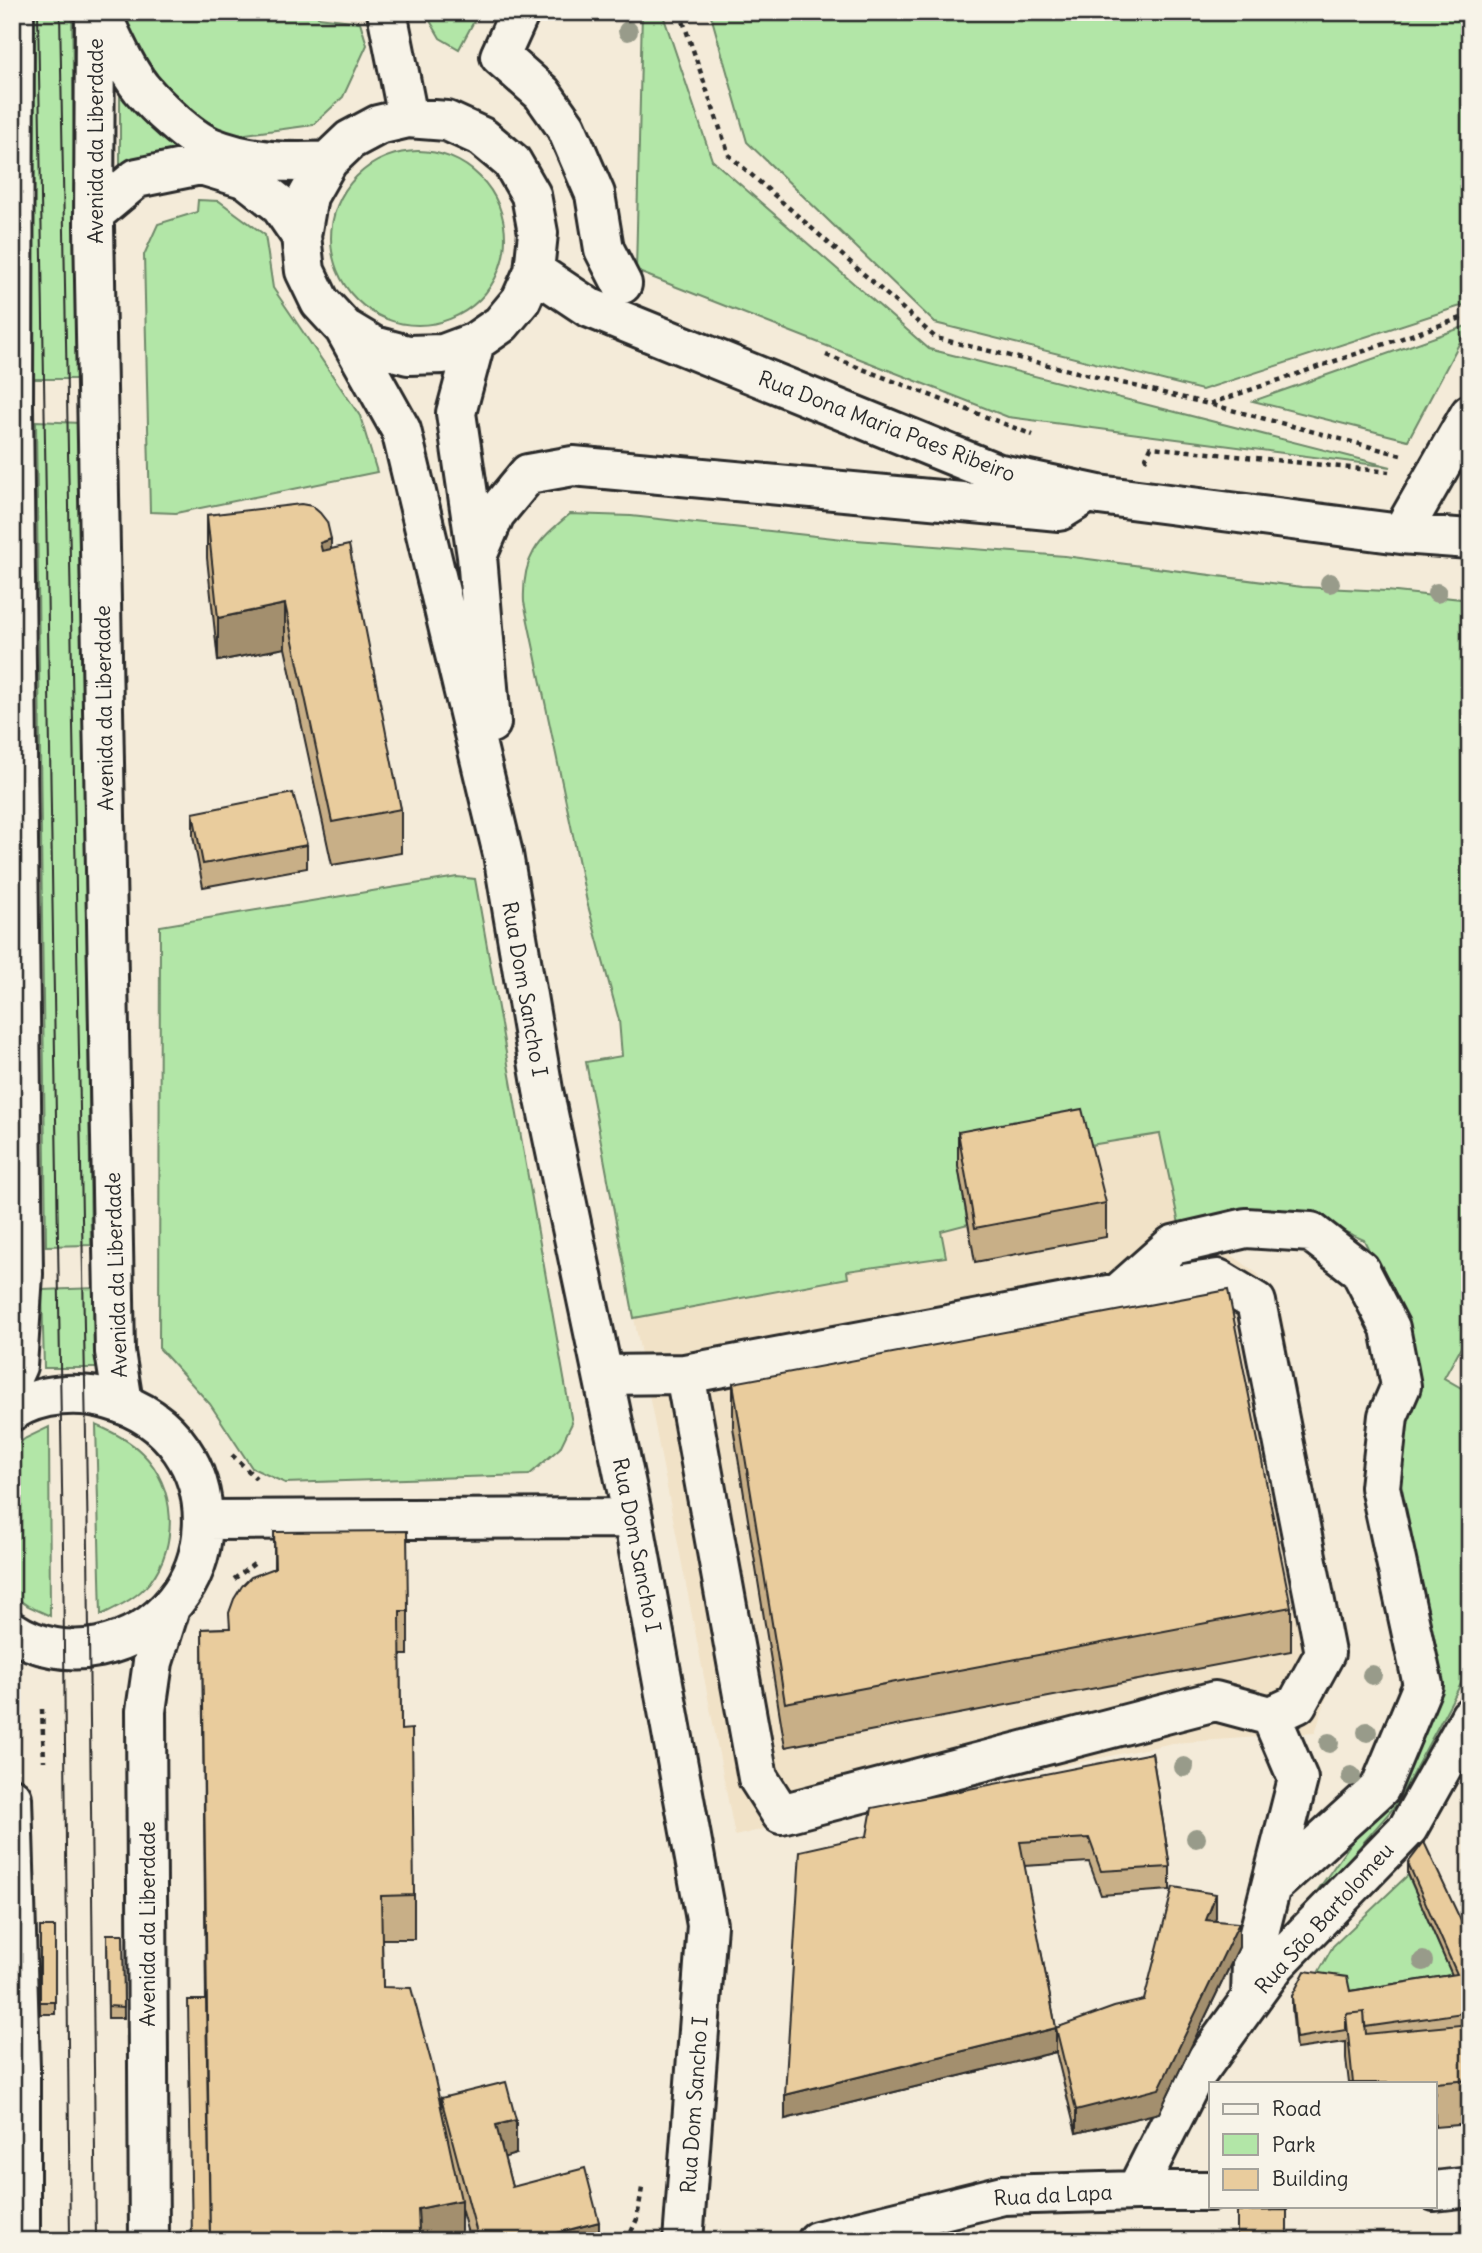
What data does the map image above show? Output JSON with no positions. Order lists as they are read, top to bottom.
{
  "streets": {
    "street": [
      "Avenida da Liberdade",
      "Rua Dona Maria Paes Ribeiro",
      "Rua Dom Sancho I",
      "Rua São Bartolomeu",
      "Rua da Lapa"
    ]
  },
  "crossings": [
    ["Rua Dona Maria Paes Ribeiro", "Rua Dom Sancho I"],
    ["Rua São Bartolomeu", "Rua da Lapa"]
  ],
  "legend": ["Road", "Park", "Building"]
}
